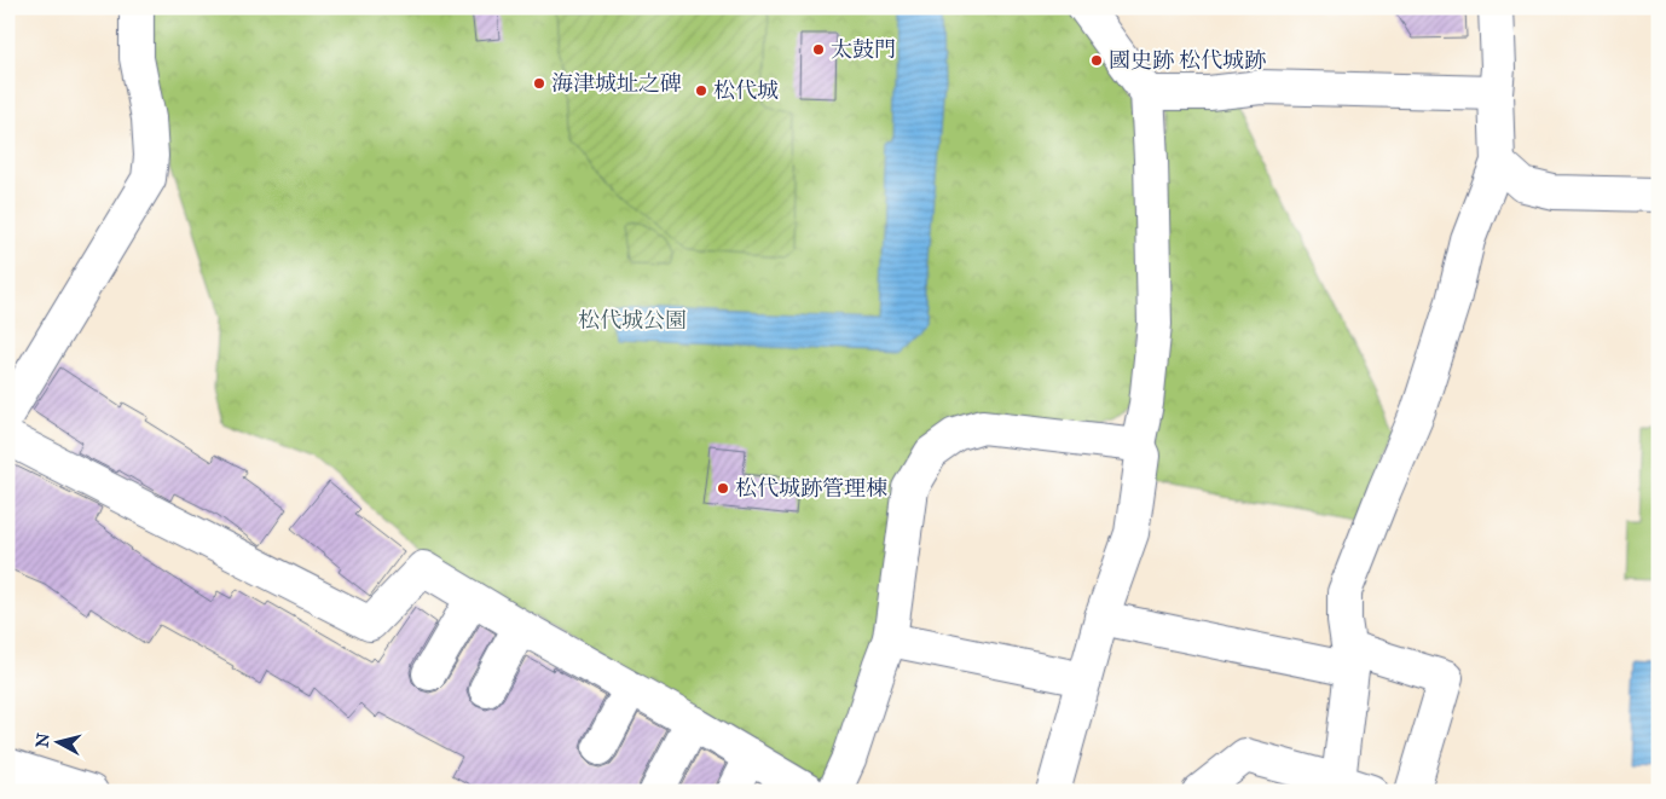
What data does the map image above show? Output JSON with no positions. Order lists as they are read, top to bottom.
{
  "parks": ["松代城公園"],
  "places": [
    "太鼓門",
    "國史跡 松代城跡",
    "海津城址之碑",
    "松代城",
    "松代城跡管理棟"
  ],
  "north": "left"
}
